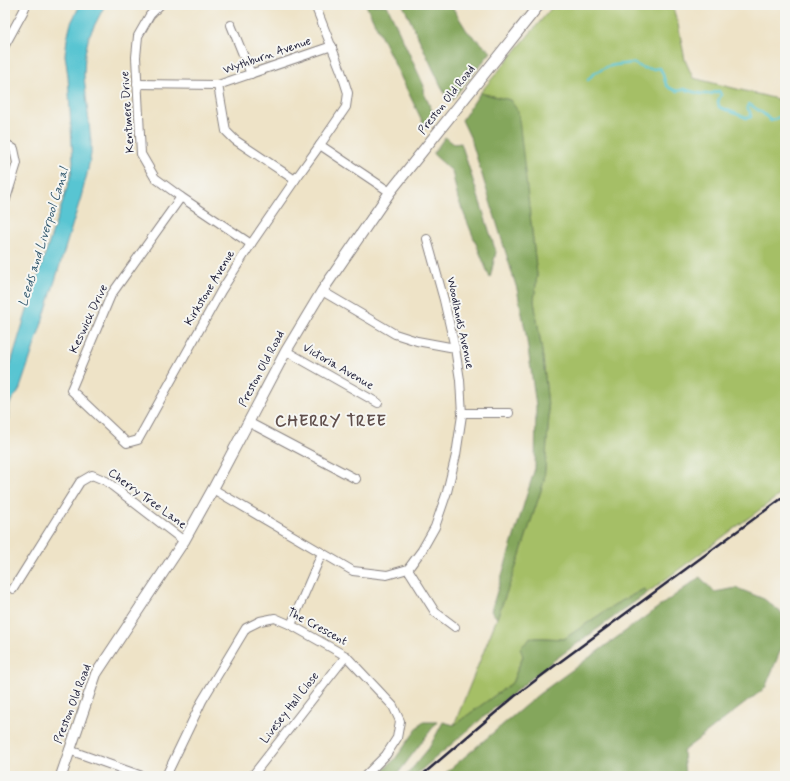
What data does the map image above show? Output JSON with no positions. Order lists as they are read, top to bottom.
{
  "streets": {
    "main road": ["Preston Old Road"],
    "street": [
      "Wythburn Avenue",
      "Kentmere Drive",
      "Kirkstone Avenue",
      "Keswick Drive",
      "Woodlands Avenue",
      "Victoria Avenue",
      "Cherry Tree Lane",
      "The Crescent",
      "Livesey Hall Close"
    ]
  },
  "crossings": [
    ["Wythburn Avenue", "Kentmere Drive"],
    ["Preston Old Road", "Victoria Avenue"],
    ["Preston Old Road", "Cherry Tree Lane"],
    ["Kentmere Drive", "Kirkstone Avenue"],
    ["Kentmere Drive", "Keswick Drive"],
    ["Kirkstone Avenue", "Keswick Drive"],
    ["The Crescent", "Livesey Hall Close"]
  ],
  "districts": ["CHERRY TREE"],
  "water": ["Leeds and Liverpool Canal"]
}
